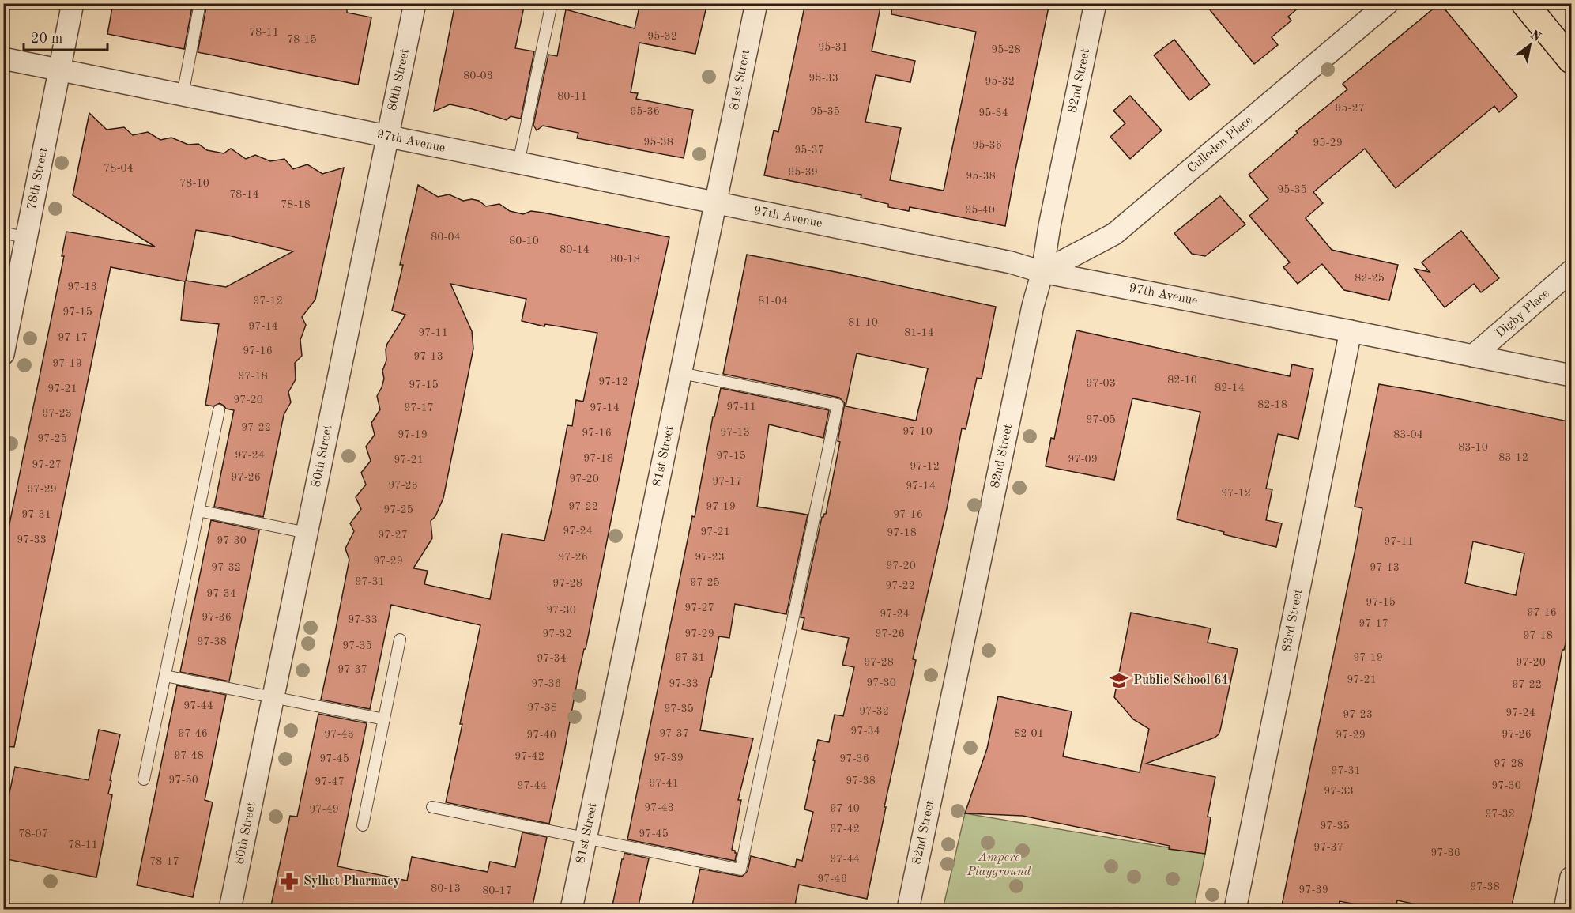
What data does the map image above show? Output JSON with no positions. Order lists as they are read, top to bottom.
{
  "streets": {
    "street": [
      "80th Street",
      "81st Street",
      "82nd Street",
      "97th Avenue",
      "Culloden Place",
      "78th Street",
      "Digby Place",
      "83rd Street"
    ]
  },
  "crossings": [
    ["80th Street", "97th Avenue"],
    ["81st Street", "97th Avenue"],
    ["82nd Street", "97th Avenue"],
    ["82nd Street", "Culloden Place"],
    ["97th Avenue", "Culloden Place"],
    ["97th Avenue", "78th Street"],
    ["97th Avenue", "Digby Place"],
    ["97th Avenue", "83rd Street"]
  ],
  "parks": ["Ampere Playground"],
  "places": {
    "school or university": ["Public School 64"],
    "pharmacy": ["Sylhet Pharmacy"]
  },
  "house_numbers": [
    "78-11",
    "95-32",
    "78-15",
    "95-31",
    "95-28",
    "80-03",
    "95-33",
    "95-32",
    "80-11",
    "95-27",
    "95-36",
    "95-35",
    "95-34",
    "95-38",
    "95-29",
    "95-36",
    "95-37",
    "78-04",
    "95-39",
    "95-38",
    "78-10",
    "95-35",
    "78-14",
    "78-18",
    "95-40",
    "80-04",
    "80-10",
    "80-14",
    "80-18",
    "82-25",
    "97-13",
    "97-12",
    "81-04",
    "97-15",
    "81-10",
    "97-14",
    "97-11",
    "81-14",
    "97-17",
    "97-16",
    "97-13",
    "97-19",
    "97-18",
    "82-10",
    "97-12",
    "97-03",
    "97-15",
    "82-14",
    "97-21",
    "97-20",
    "82-18",
    "97-11",
    "97-17",
    "97-14",
    "97-23",
    "97-05",
    "97-22",
    "97-10",
    "97-13",
    "97-16",
    "97-19",
    "83-04",
    "97-25",
    "83-10",
    "97-24",
    "97-15",
    "83-12",
    "97-18",
    "97-09",
    "97-21",
    "97-27",
    "97-12",
    "97-26",
    "97-20",
    "97-17",
    "97-23",
    "97-14",
    "97-29",
    "97-12",
    "97-22",
    "97-19",
    "97-25",
    "97-31",
    "97-16",
    "97-24",
    "97-21",
    "97-18",
    "97-27",
    "97-33",
    "97-30",
    "97-11",
    "97-26",
    "97-23",
    "97-29",
    "97-20",
    "97-32",
    "97-13",
    "97-31",
    "97-25",
    "97-28",
    "97-22",
    "97-34",
    "97-15",
    "97-27",
    "97-30",
    "97-16",
    "97-24",
    "97-36",
    "97-33",
    "97-17",
    "97-32",
    "97-29",
    "97-26",
    "97-18",
    "97-38",
    "97-35",
    "97-31",
    "97-19",
    "97-34",
    "97-28",
    "97-20",
    "97-37",
    "97-21",
    "97-30",
    "97-36",
    "97-33",
    "97-22",
    "97-44",
    "97-38",
    "97-35",
    "97-32",
    "97-24",
    "97-23",
    "97-34",
    "97-46",
    "97-37",
    "82-01",
    "97-43",
    "97-26",
    "97-40",
    "97-29",
    "97-48",
    "97-42",
    "97-39",
    "97-45",
    "97-36",
    "97-28",
    "97-31",
    "97-50",
    "97-38",
    "97-47",
    "97-41",
    "97-44",
    "97-30",
    "97-33",
    "97-43",
    "97-40",
    "97-49",
    "97-32",
    "97-35",
    "97-42",
    "78-07",
    "97-45",
    "78-11",
    "97-37",
    "97-36",
    "97-44",
    "78-17",
    "97-46",
    "97-38",
    "80-13",
    "97-39",
    "80-17"
  ],
  "scale_bar": "20 m",
  "north": "top right"
}
